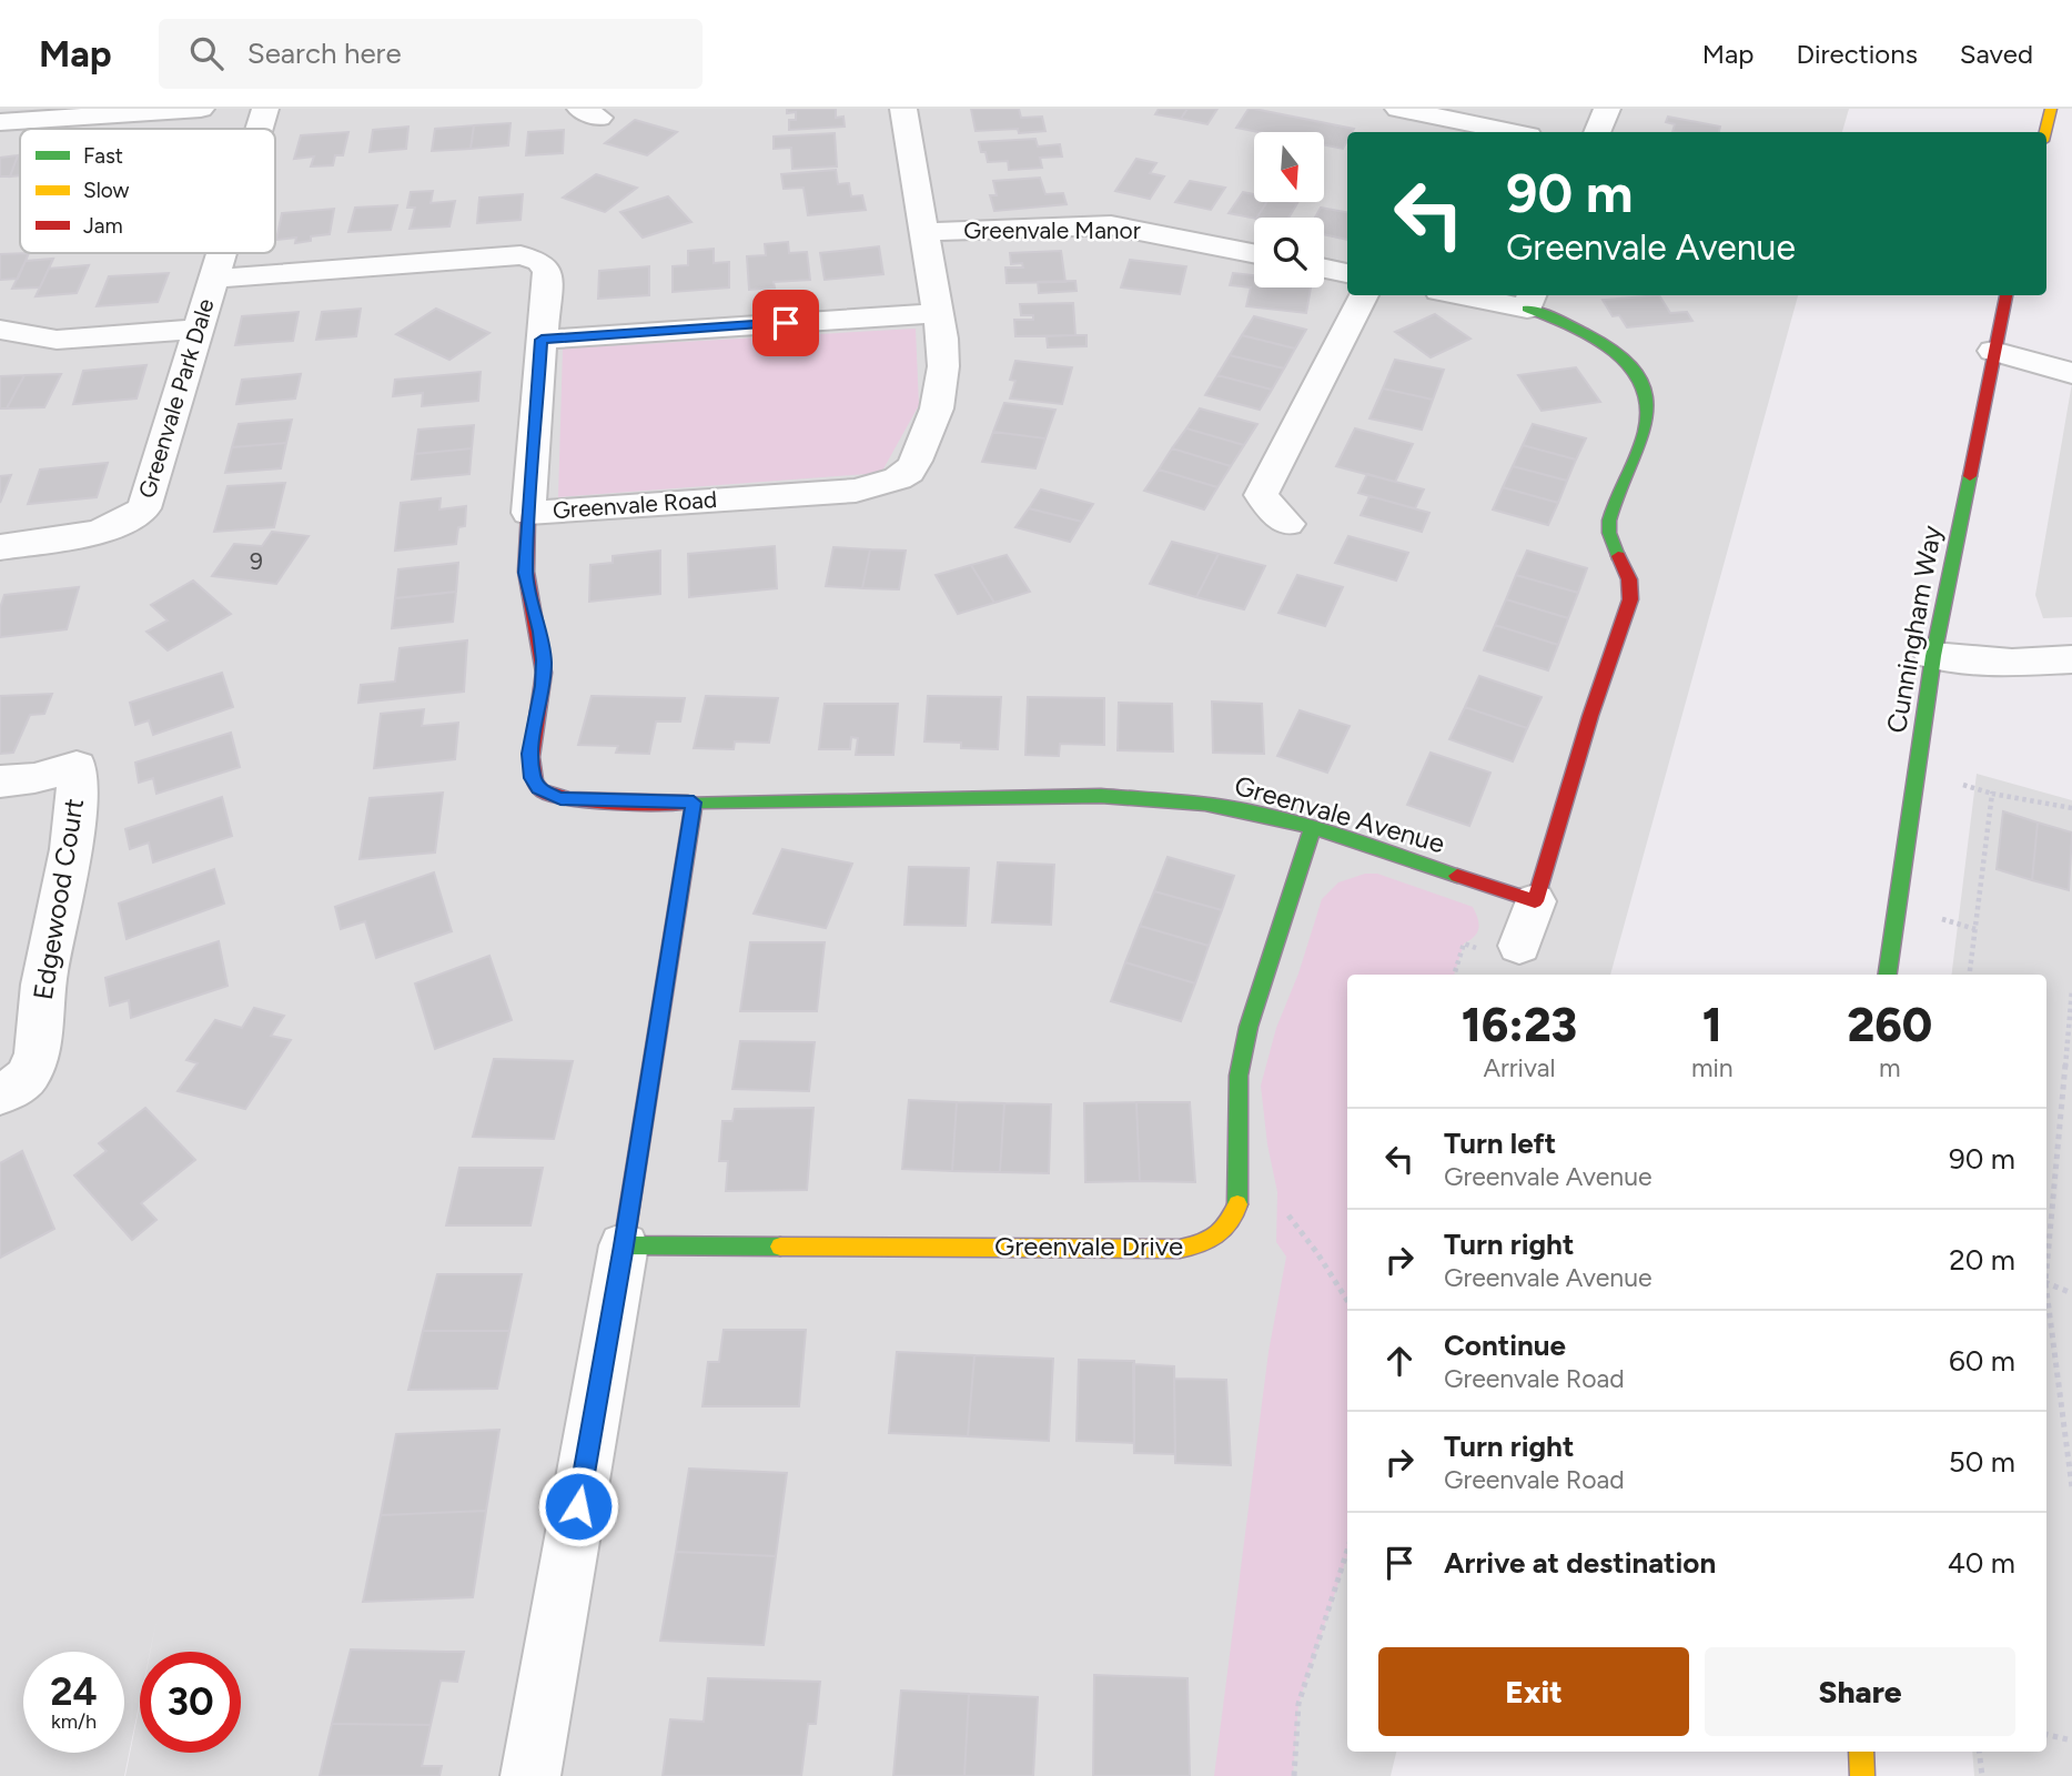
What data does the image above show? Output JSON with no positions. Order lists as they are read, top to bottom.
{
  "streets": {
    "street": [
      "Greenvale Manor",
      "Greenvale Park Dale",
      "Greenvale Road",
      "Cunningham Way",
      "Greenvale Avenue",
      "Edgewood Court",
      "Greenvale Drive"
    ]
  },
  "crossings": [
    ["Greenvale Manor", "Greenvale Road"],
    ["Greenvale Park Dale", "Greenvale Road"],
    ["Greenvale Road", "Greenvale Avenue"],
    ["Greenvale Avenue", "Greenvale Drive"]
  ],
  "house_numbers": ["9"],
  "legend": ["Fast", "Slow", "Jam"],
  "north": "bottom",
  "page": {
    "header": "Map",
    "search": "Search here",
    "nav": ["Map", "Directions", "Saved"],
    "turn": ["90 m", "Greenvale Avenue"],
    "eta": [
      "16:23",
      "Arrival",
      "1",
      "min",
      "260",
      "m"
    ],
    "list": [
      {
        "name": "Turn left",
        "note": "Greenvale Avenue",
        "value": "90 m"
      },
      {
        "name": "Turn right",
        "note": "Greenvale Avenue",
        "value": "20 m"
      },
      {
        "name": "Continue",
        "note": "Greenvale Road",
        "value": "60 m"
      },
      {
        "name": "Turn right",
        "note": "Greenvale Road",
        "value": "50 m"
      },
      {
        "name": "Arrive at destination",
        "value": "40 m"
      }
    ],
    "buttons": ["Exit", "Share"],
    "speed": "24 km/h",
    "limit": "30"
  }
}
